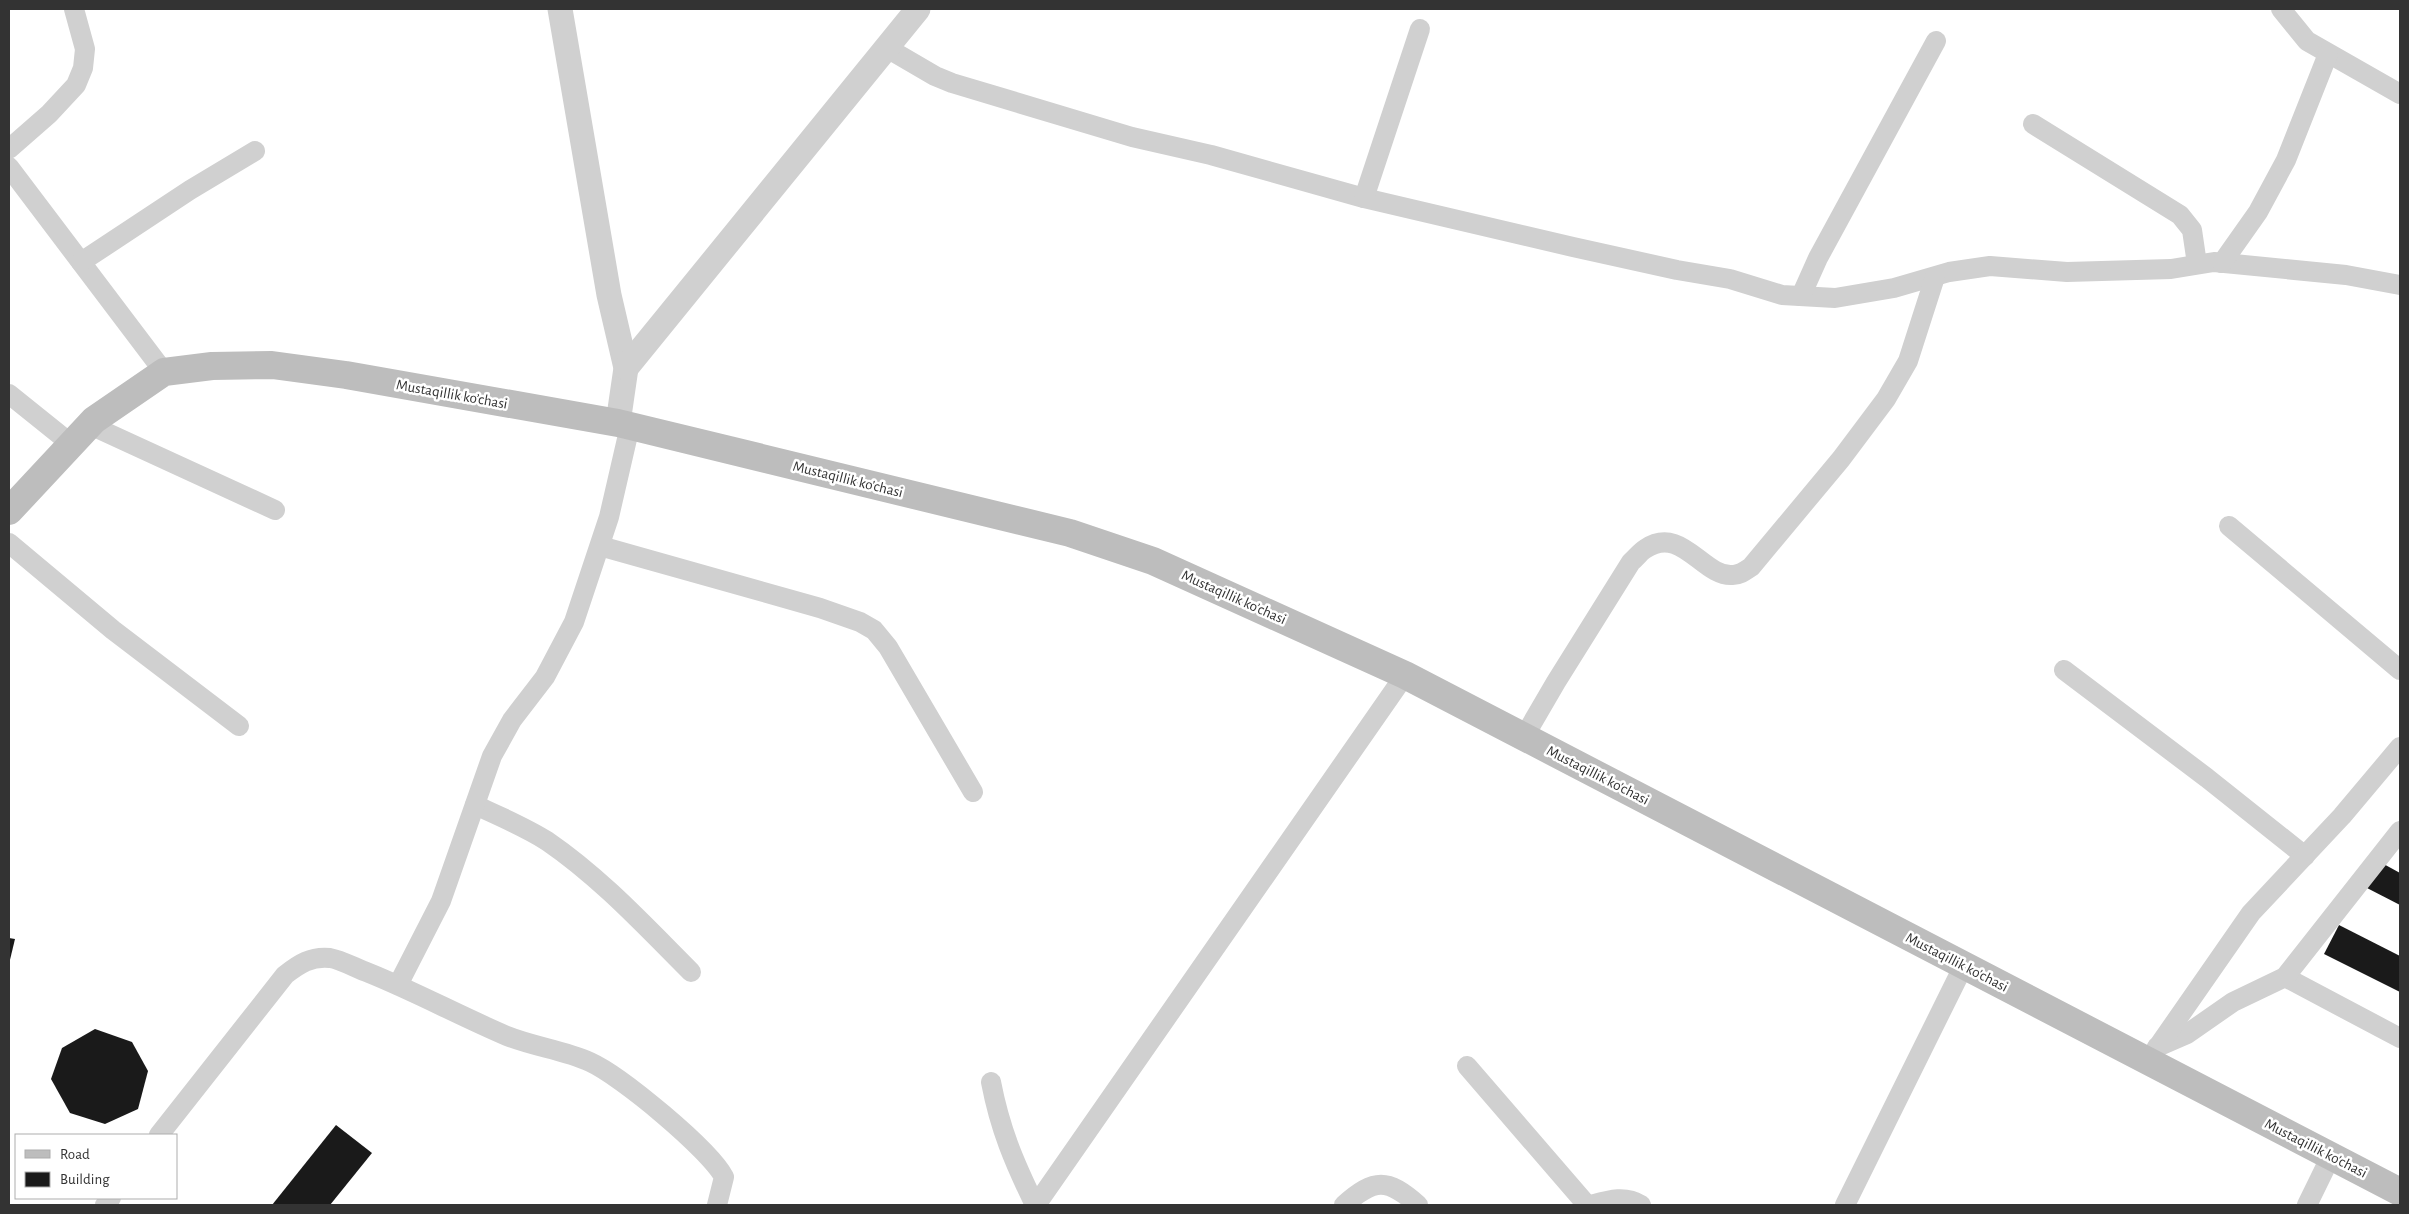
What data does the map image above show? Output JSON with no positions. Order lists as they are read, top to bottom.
{
  "streets": {
    "main road": ["Mustaqillik ko’chasi"]
  },
  "legend": ["Road", "Building"]
}
